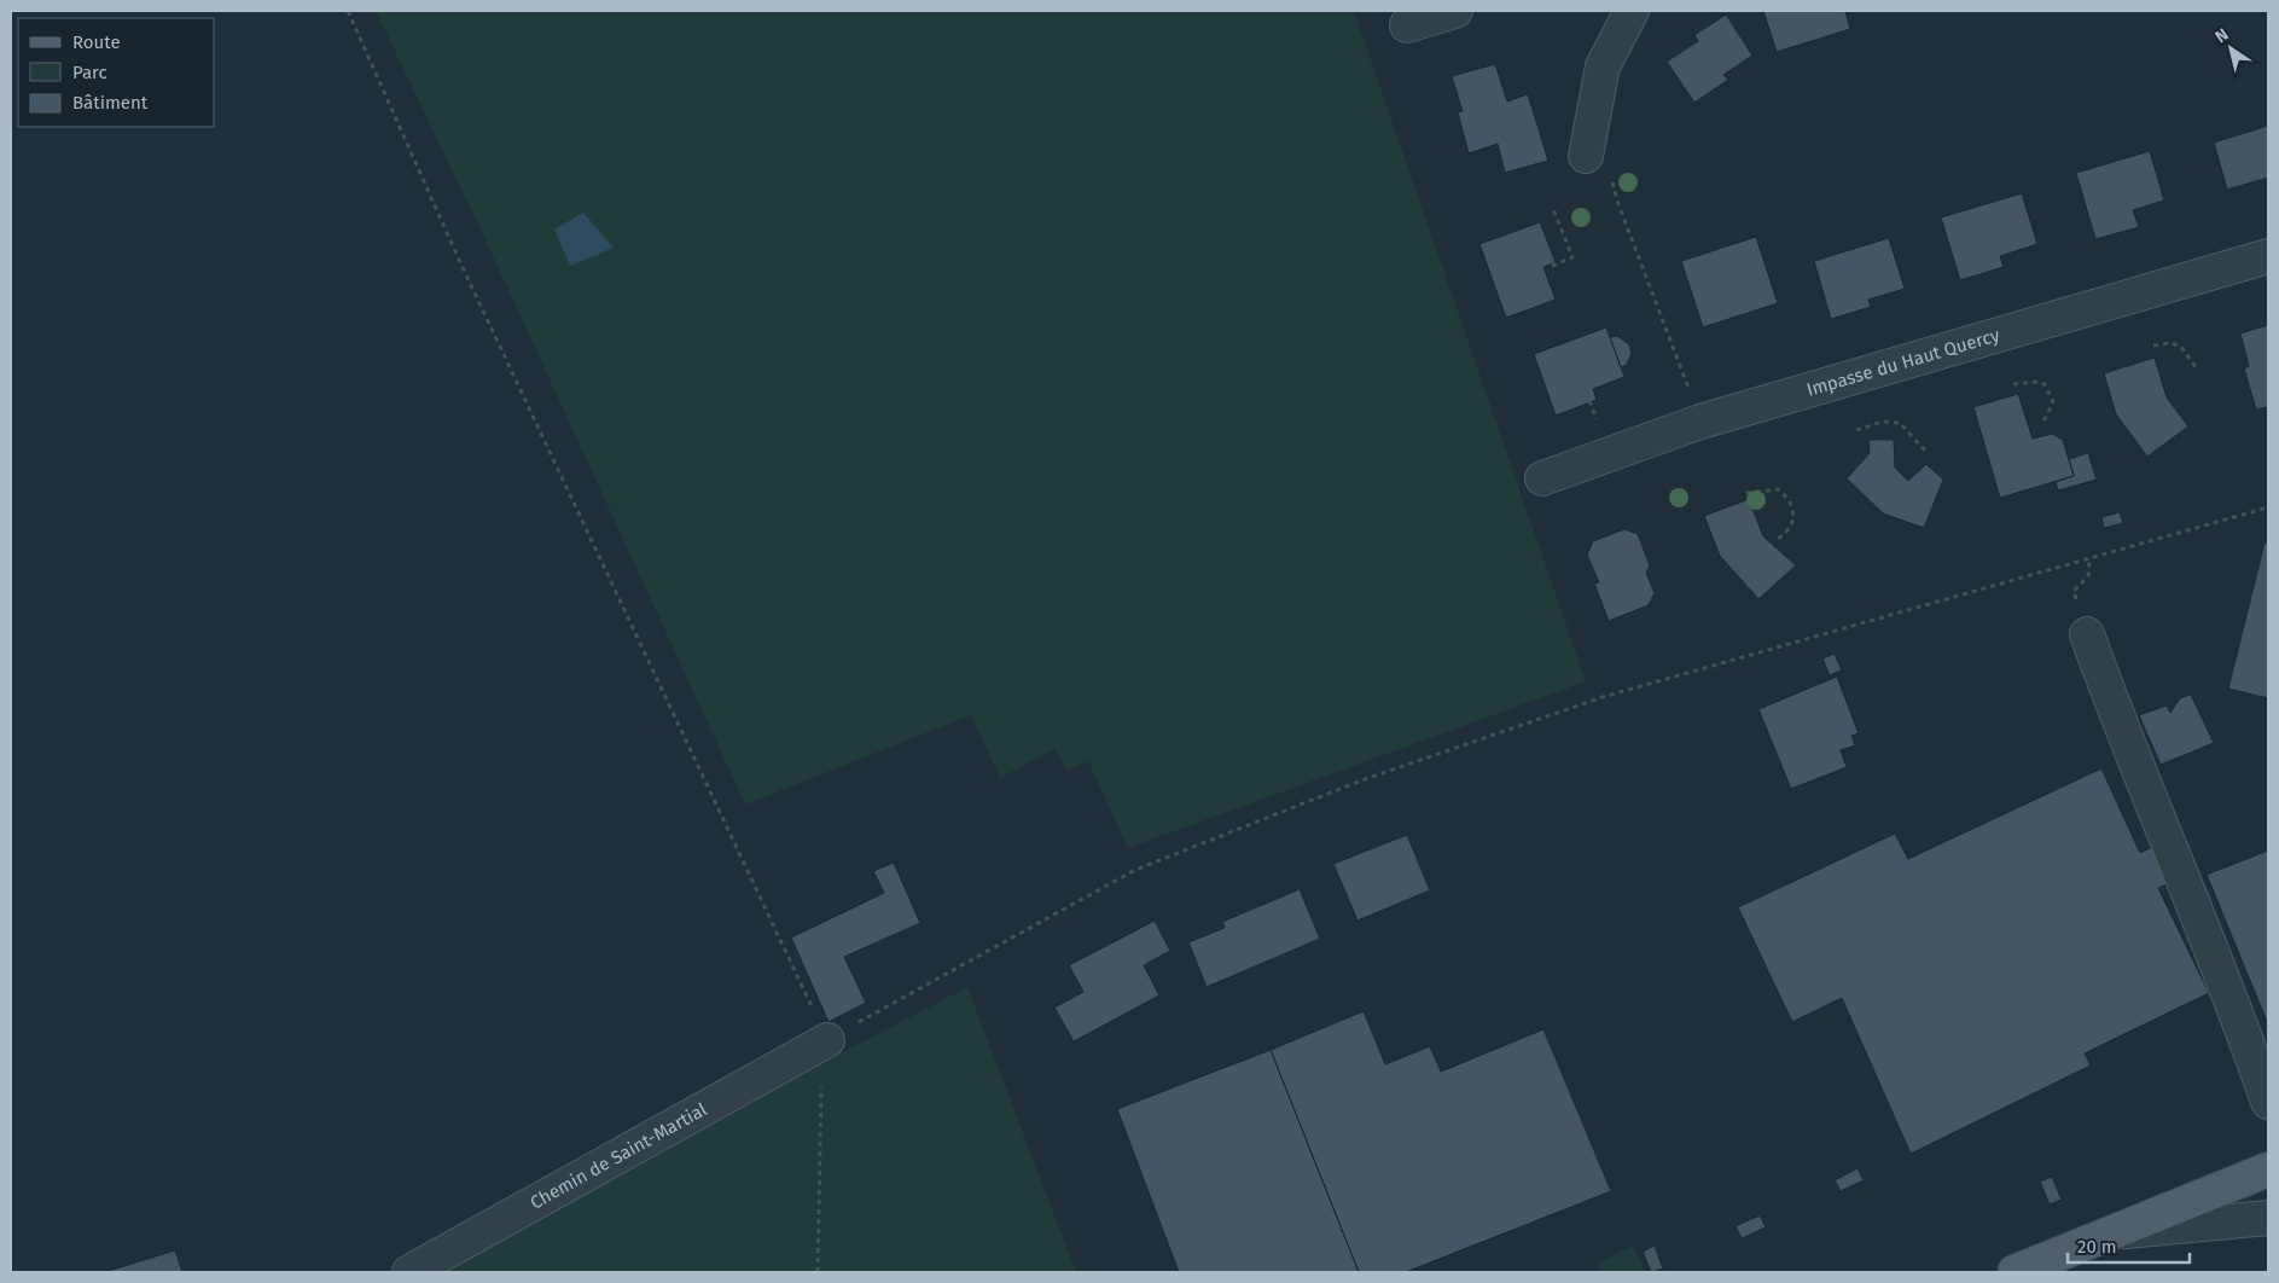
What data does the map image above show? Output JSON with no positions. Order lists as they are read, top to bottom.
{
  "streets": {
    "street": ["Impasse du Haut Quercy", "Chemin de Saint-Martial"]
  },
  "legend": ["Route", "Parc", "Bâtiment"],
  "scale_bar": "20 m",
  "north": "top left"
}
